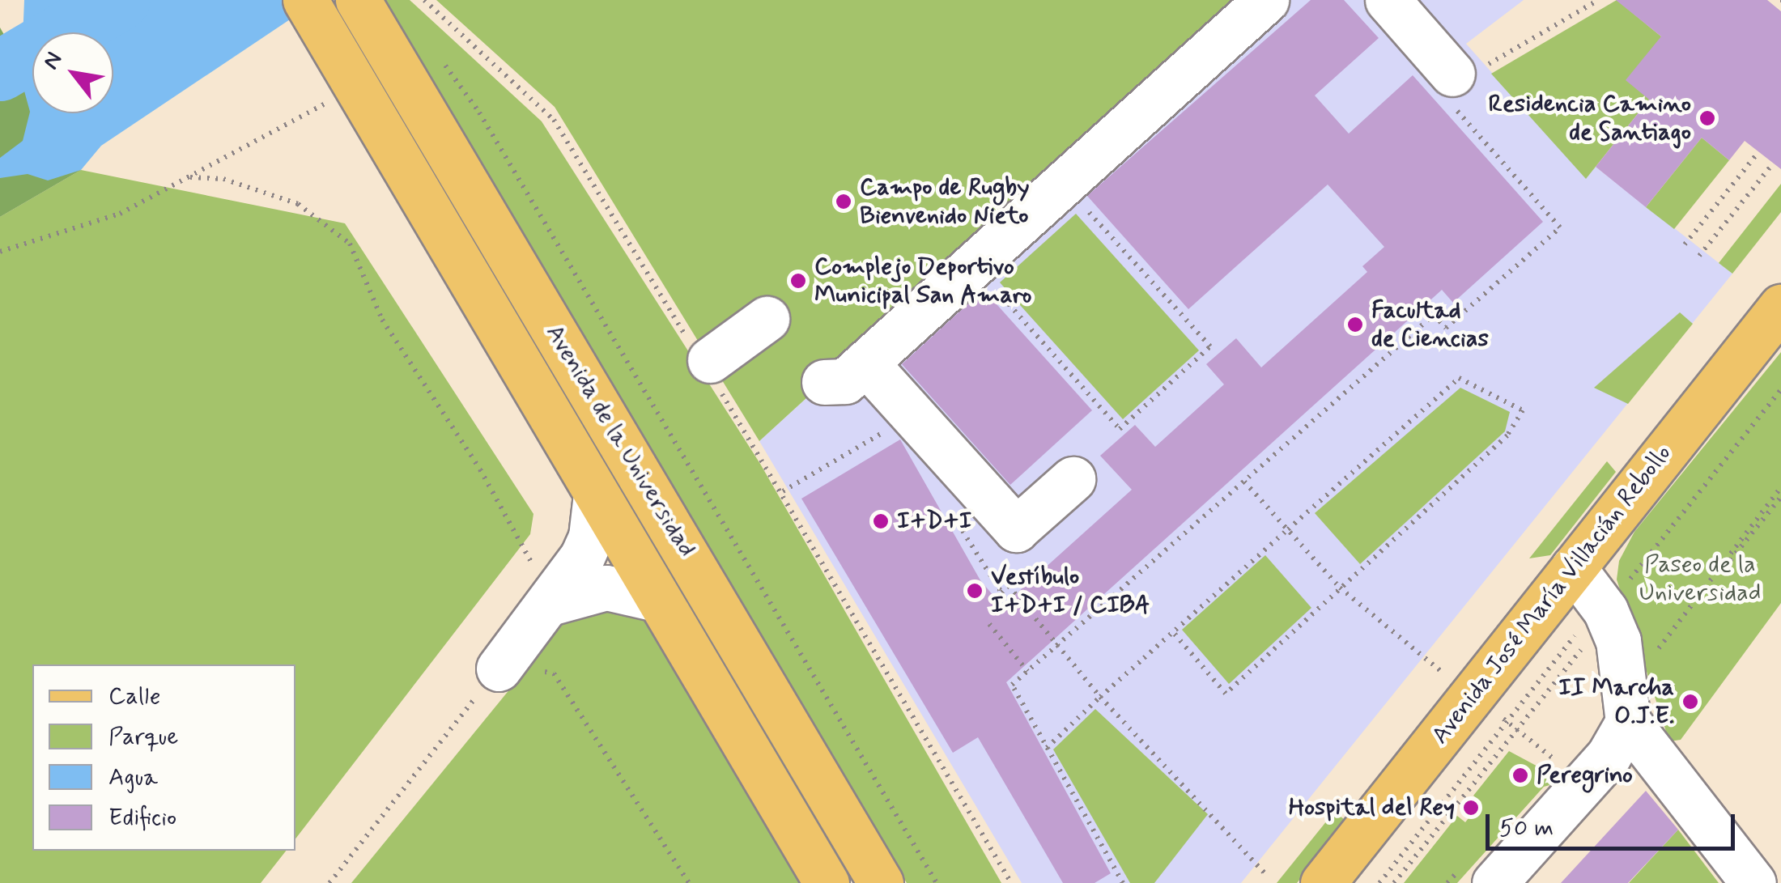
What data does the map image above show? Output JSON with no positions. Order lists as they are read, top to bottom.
{
  "streets": {
    "main road": ["Avenida de la Universidad", "Avenida José María Villacián Rebollo"]
  },
  "parks": ["Paseo de la Universidad"],
  "places": [
    "Residencia Camino de Santiago",
    "Campo de Rugby Bienvenido Nieto",
    "Complejo Deportivo Municipal San Amaro",
    "Facultad de Ciencias",
    "I+D+I",
    "Vestíbulo I+D+I / CIBA",
    "II Marcha O.J.E.",
    "Peregrino",
    "Hospital del Rey"
  ],
  "legend": [
    "Calle",
    "Parque",
    "Agua",
    "Edificio"
  ],
  "scale_bar": "50 m",
  "north": "top left"
}
